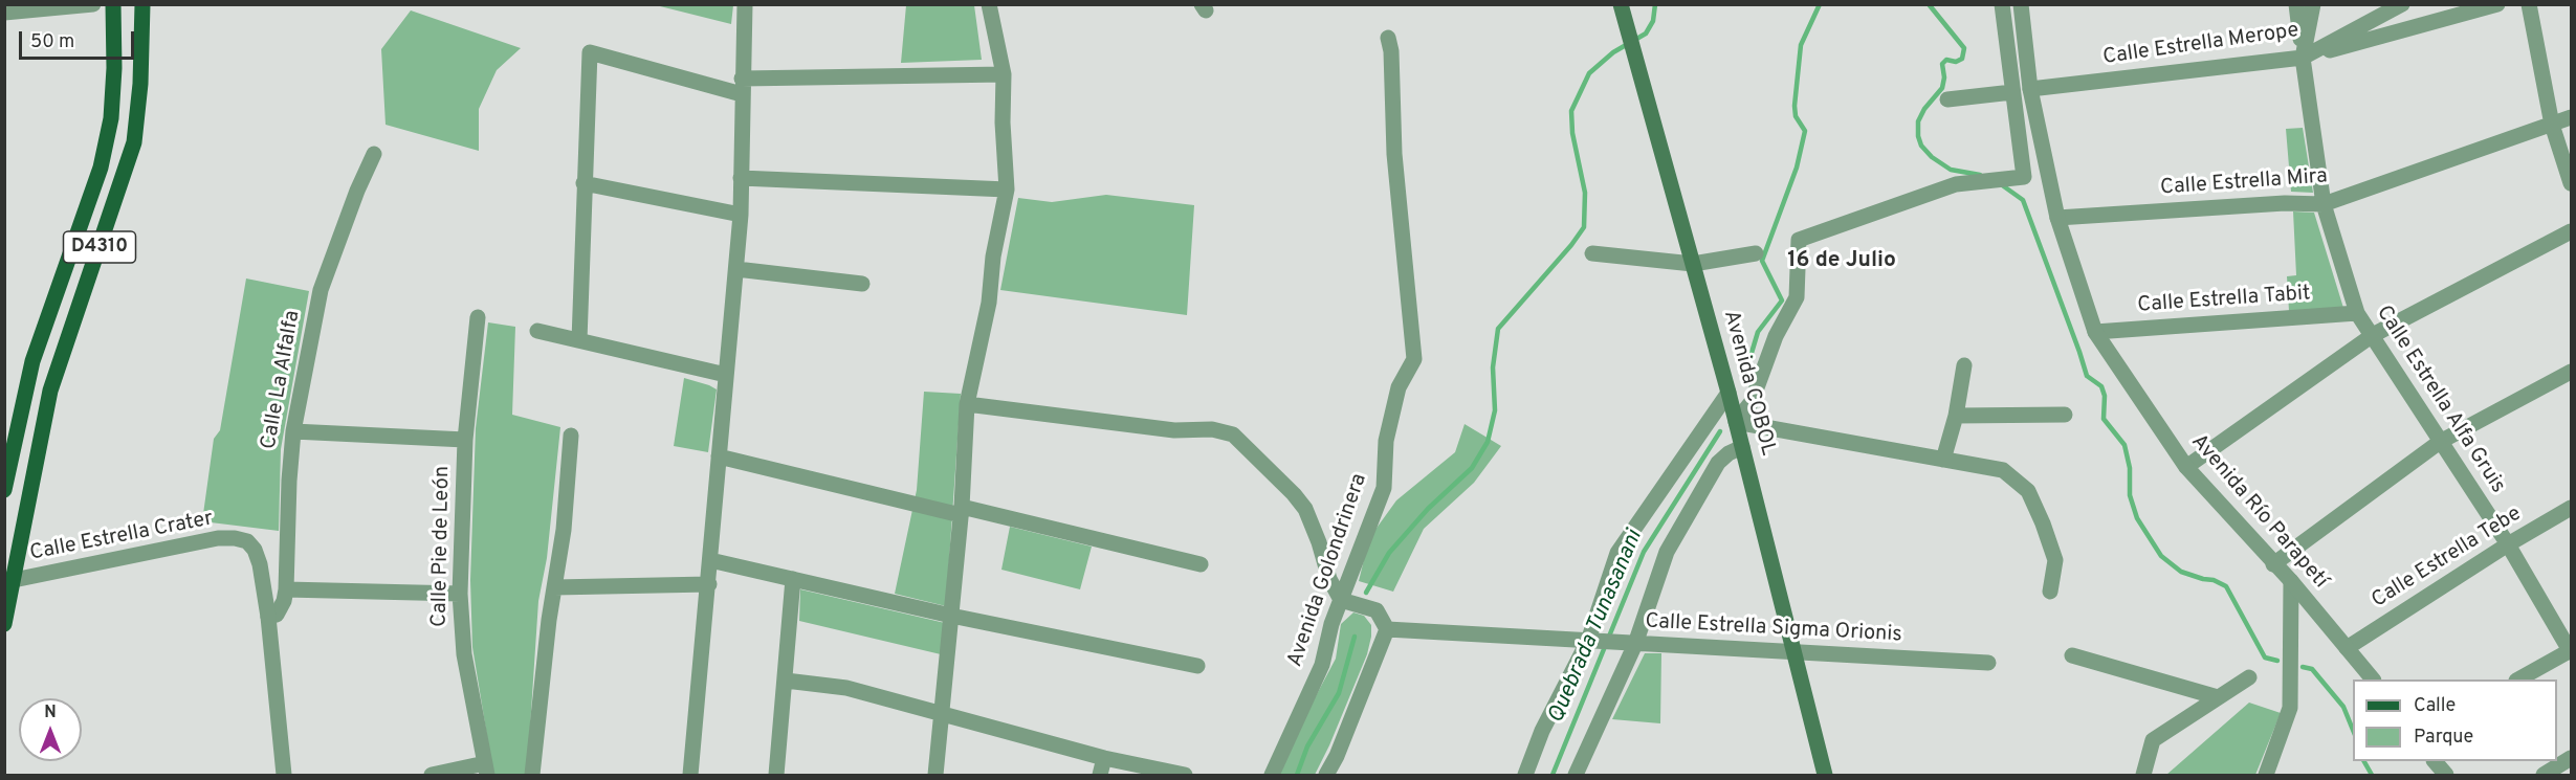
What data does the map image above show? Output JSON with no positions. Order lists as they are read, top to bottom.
{
  "streets": {
    "main road": ["D4310", "Avenida COBOL"],
    "street": [
      "Calle Estrella Merope",
      "Calle Estrella Mira",
      "Calle Estrella Tabit",
      "Calle La Alfalfa",
      "Calle Estrella Alfa Gruis",
      "Avenida Río Parapetí",
      "Calle Estrella Crater",
      "Calle Pie de León",
      "Calle Estrella Tebe",
      "Avenida Golondrinera",
      "Calle Estrella Sigma Orionis"
    ]
  },
  "crossings": [
    ["Calle Estrella Merope", "Calle Estrella Alfa Gruis"],
    ["Calle Estrella Merope", "Avenida Río Parapetí"],
    ["Calle Estrella Mira", "Calle Estrella Alfa Gruis"],
    ["Calle Estrella Mira", "Avenida Río Parapetí"],
    ["D4310", "Calle Estrella Crater"],
    ["Calle Estrella Tabit", "Calle Estrella Alfa Gruis"],
    ["Calle Estrella Tabit", "Avenida Río Parapetí"],
    ["Calle La Alfalfa", "Calle Estrella Crater"],
    ["Avenida COBOL", "Calle Estrella Sigma Orionis"],
    ["Calle Estrella Alfa Gruis", "Calle Estrella Tebe"],
    ["Avenida Río Parapetí", "Calle Estrella Tebe"]
  ],
  "districts": ["16 de Julio"],
  "water": ["Quebrada Tunasanani"],
  "legend": ["Calle", "Parque"],
  "scale_bar": "50 m",
  "north": "top"
}
